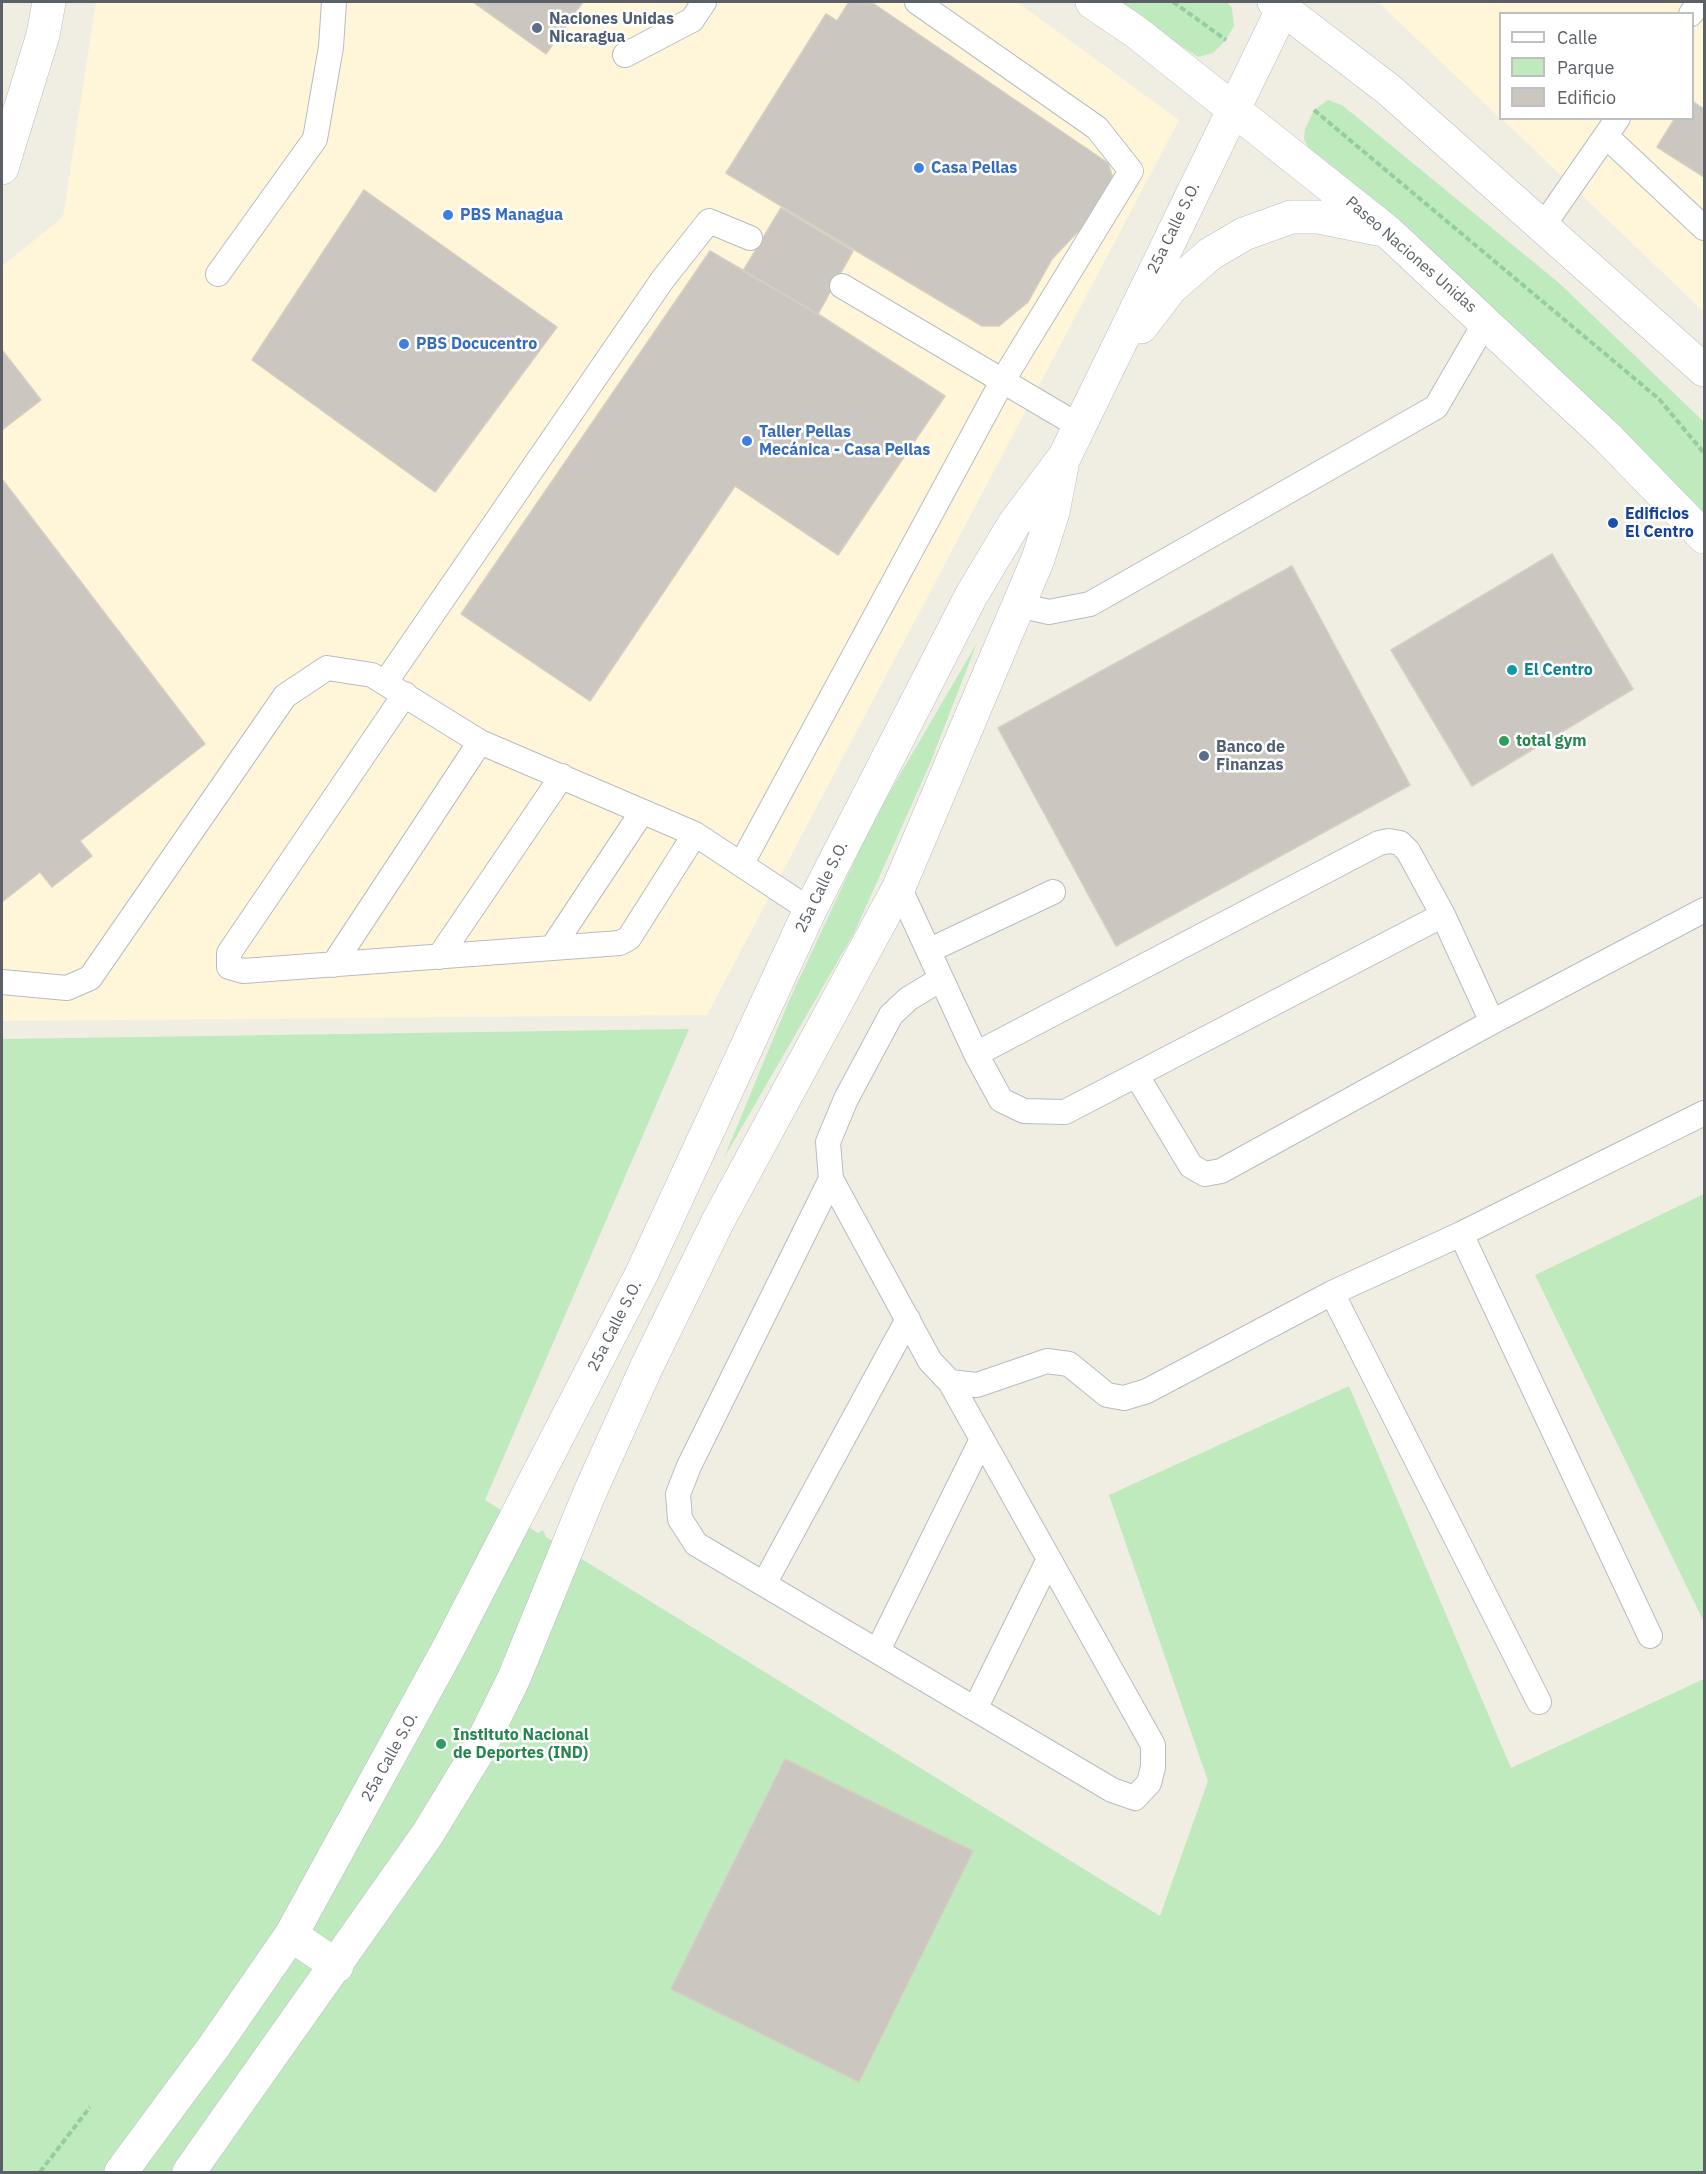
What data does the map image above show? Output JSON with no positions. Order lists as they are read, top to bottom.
{
  "streets": {
    "street": ["25a Calle S.O.", "Paseo Naciones Unidas"]
  },
  "crossings": [
    ["25a Calle S.O.", "Paseo Naciones Unidas"]
  ],
  "places": [
    "Naciones Unidas Nicaragua",
    "Casa Pellas",
    "PBS Managua",
    "PBS Docucentro",
    "Taller Pellas Mecánica - Casa Pellas",
    "Edificios El Centro",
    "El Centro",
    "total gym",
    "Banco de Finanzas",
    "Instituto Nacional de Deportes (IND)"
  ],
  "legend": ["Calle", "Parque", "Edificio"]
}
